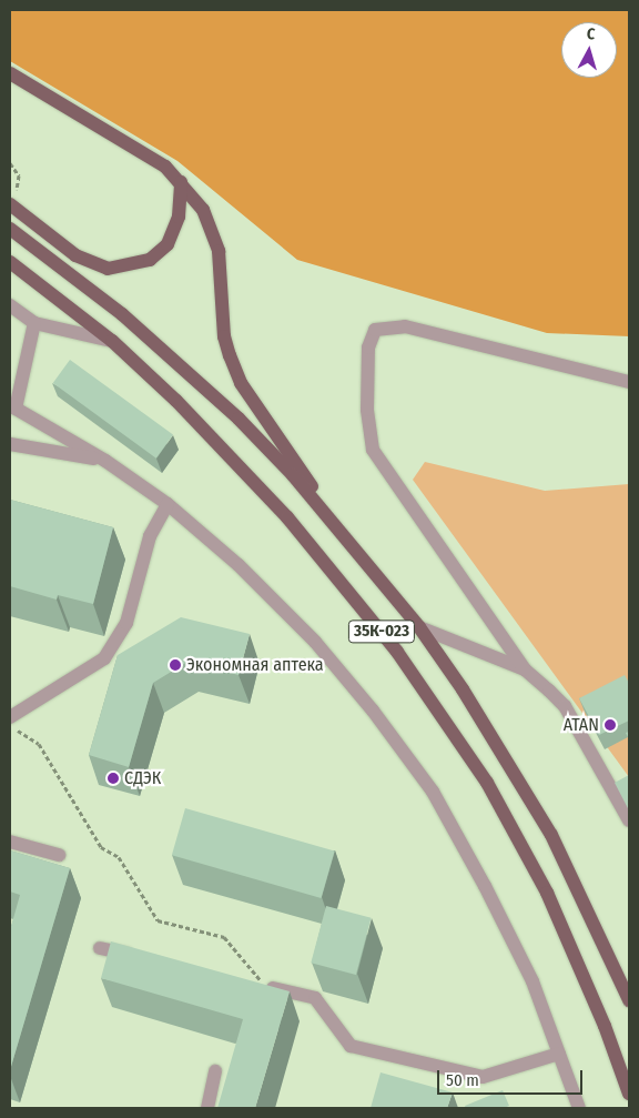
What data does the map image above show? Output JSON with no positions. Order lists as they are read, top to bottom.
{
  "streets": {
    "main road": ["35К-023"]
  },
  "places": ["Экономная аптека", "ATAN", "СДЭК"],
  "scale_bar": "50 m",
  "north": "top"
}
